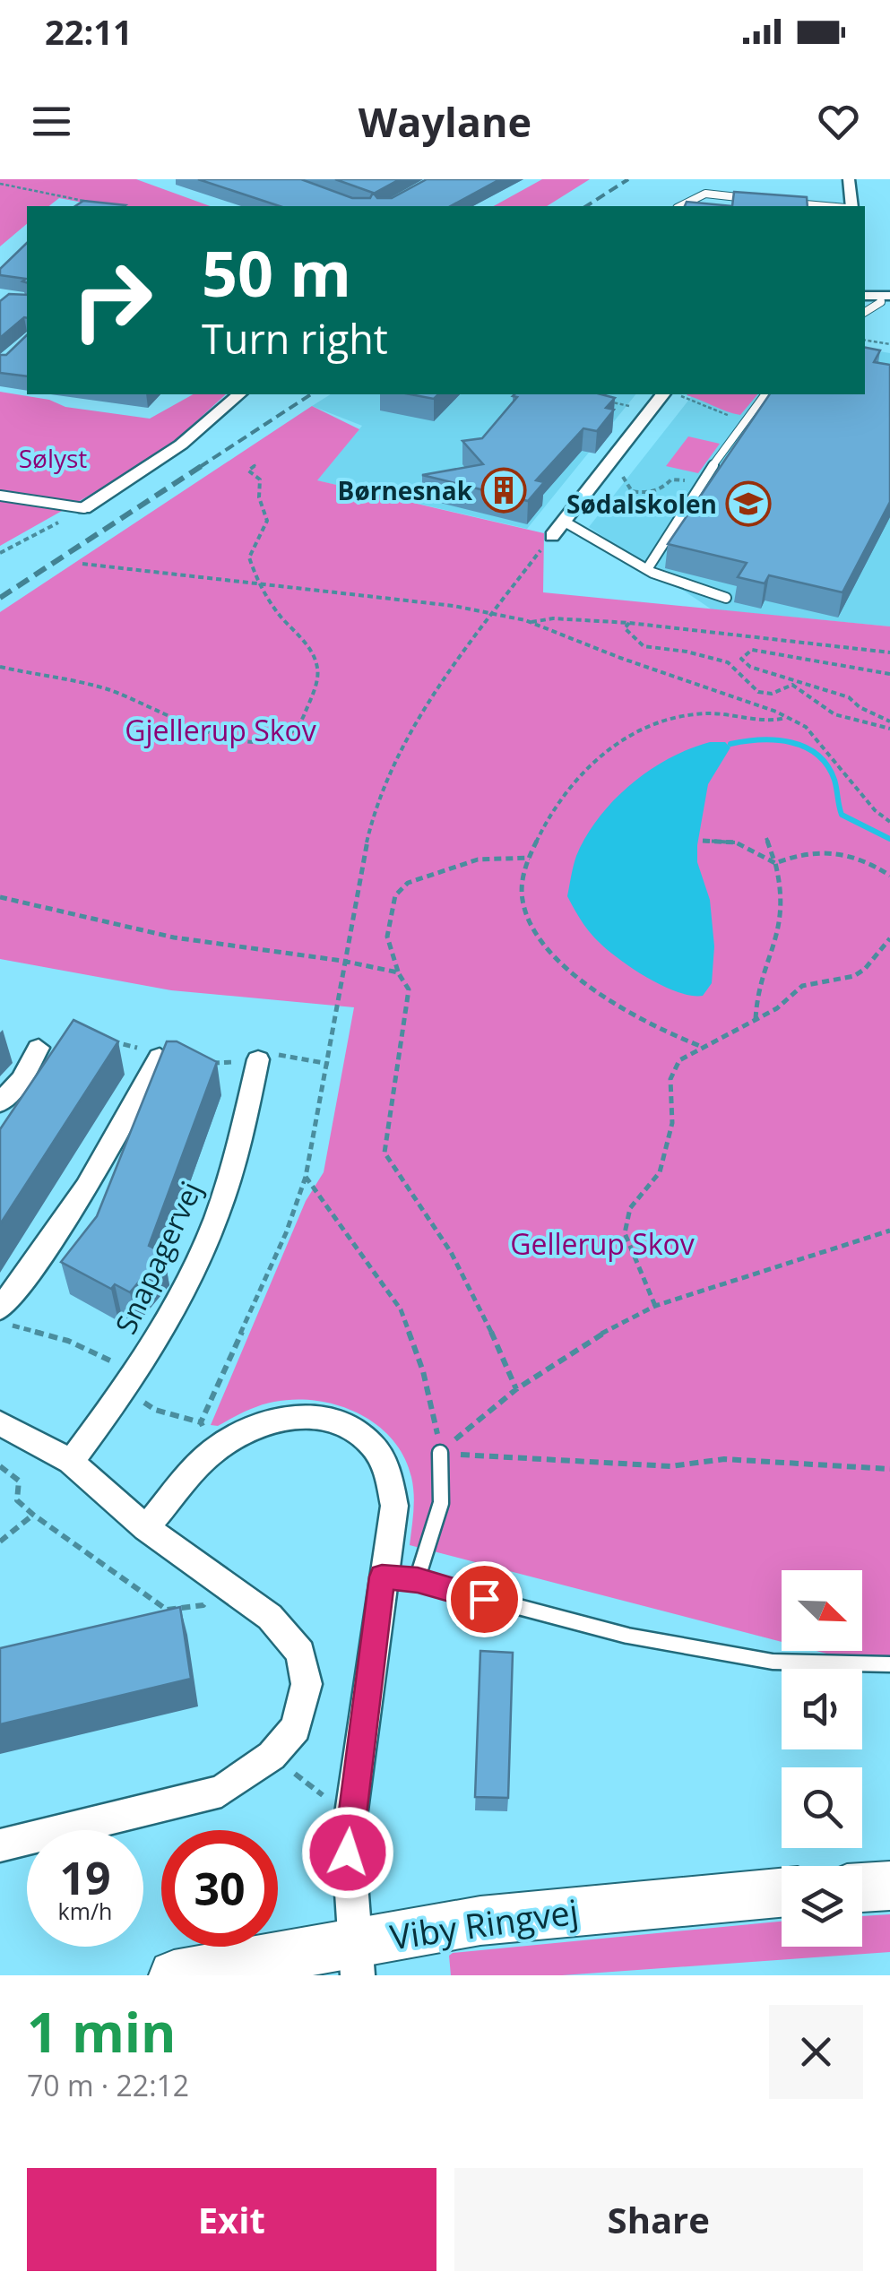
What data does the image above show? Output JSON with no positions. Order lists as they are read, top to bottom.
{
  "streets": {
    "main road": ["Viby Ringvej"],
    "street": ["Snapagervej"]
  },
  "parks": ["Sølyst", "Gjellerup Skov", "Gellerup Skov"],
  "places": {
    "building": ["Børnesnak"],
    "school or university": ["Sødalskolen"]
  },
  "north": "bottom right",
  "page": {
    "status": "22:11",
    "header": "Waylane",
    "turn": ["50 m", "Turn right"],
    "speed": "19 km/h",
    "limit": "30",
    "heading": ["1 min", "70 m · 22:12"],
    "buttons": ["Exit", "Share"]
  }
}
